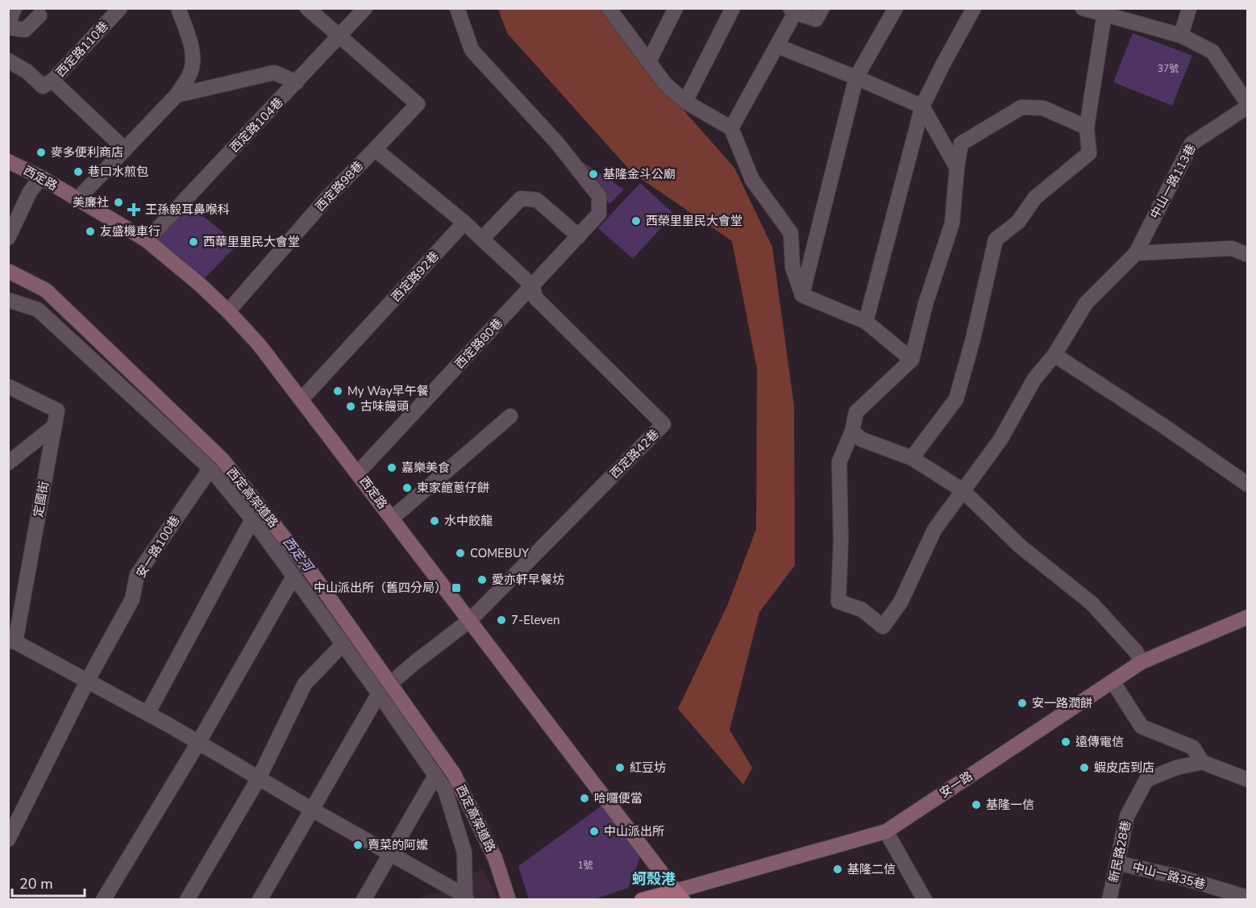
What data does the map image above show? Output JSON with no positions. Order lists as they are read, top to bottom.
{
  "streets": {
    "main road": ["安一路"],
    "street": [
      "西定路110巷",
      "西定路104巷",
      "西定路",
      "中山一路113巷",
      "西定路98巷",
      "西定路92巷",
      "西定路80巷",
      "西定路42巷",
      "西定高架道路",
      "定國街",
      "安一路100巷",
      "新民路28巷",
      "中山一路35巷"
    ]
  },
  "crossings": [
    ["西定路104巷", "西定路"],
    ["西定路104巷", "西定路98巷"],
    ["西定路", "西定路98巷"],
    ["西定路", "西定路92巷"],
    ["西定路", "西定路80巷"],
    ["西定路", "西定路42巷"],
    ["西定路", "安一路"],
    ["西定路80巷", "西定路42巷"],
    ["新民路28巷", "中山一路35巷"]
  ],
  "districts": ["蚵殼港"],
  "water": ["西定河"],
  "places": {
    "other": [
      "麥多便利商店",
      "巷口水煎包",
      "基隆金斗公廟",
      "美廉社",
      "西榮里里民大會堂",
      "友盛機車行",
      "西華里里民大會堂",
      "My Way早午餐",
      "古味饅頭",
      "嘉樂美食",
      "東家館蔥仔餅",
      "水中餃龍",
      "COMEBUY",
      "愛亦軒早餐坊",
      "7-Eleven",
      "安一路潤餅",
      "遠傳電信",
      "紅豆坊",
      "蝦皮店到店",
      "哈囉便當",
      "基隆一信",
      "中山派出所",
      "賣菜的阿嬤",
      "基隆二信"
    ],
    "health": ["王孫毅耳鼻喉科"],
    "transit": ["中山派出所（舊四分局）"]
  },
  "house_numbers": ["37號", "1號"],
  "scale_bar": "20 m"
}
